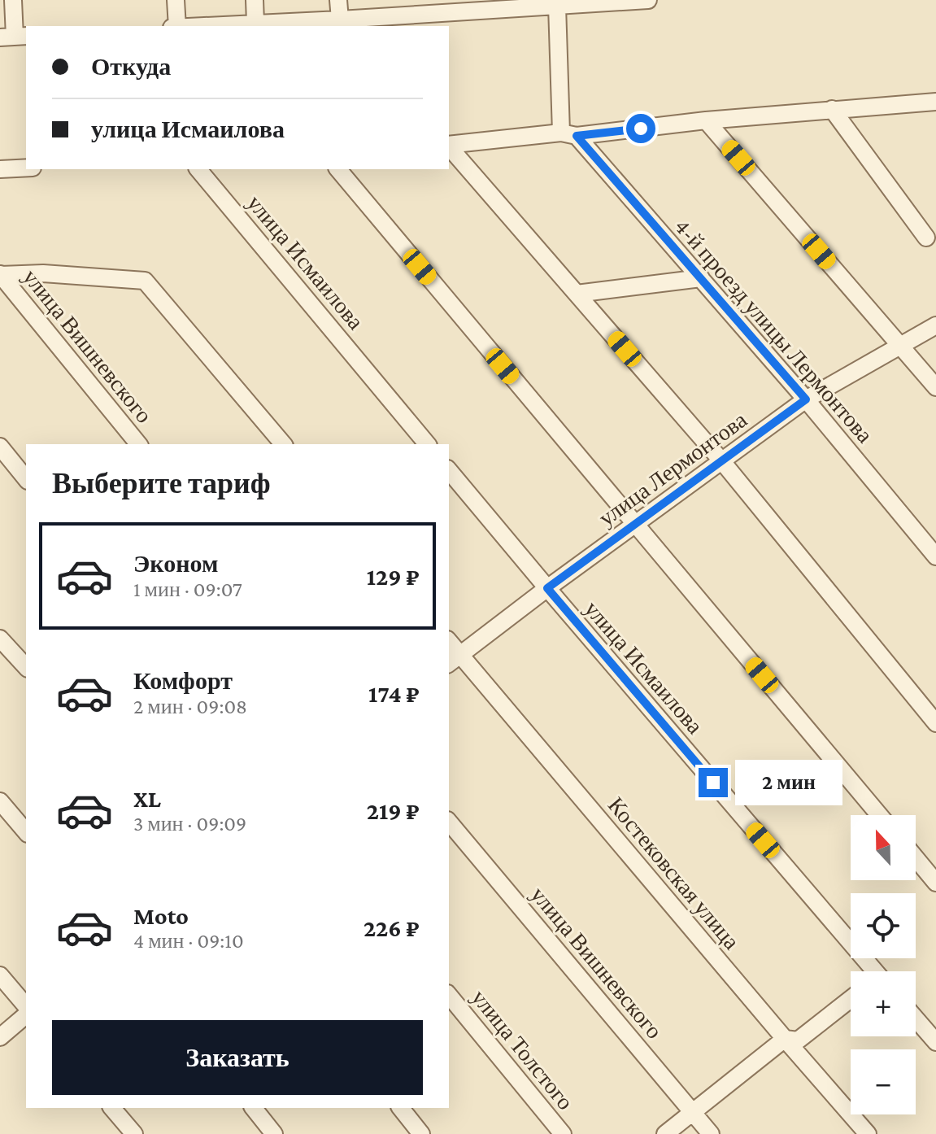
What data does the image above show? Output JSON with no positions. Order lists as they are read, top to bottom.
{
  "streets": {
    "street": [
      "улица Исмаилова",
      "4-й проезд улицы Лермонтова",
      "улица Вишневского",
      "улица Лермонтова",
      "Костековская улица",
      "улица Толстого"
    ]
  },
  "crossings": [
    ["улица Исмаилова", "улица Лермонтова"],
    ["4-й проезд улицы Лермонтова", "улица Лермонтова"],
    ["улица Лермонтова", "Костековская улица"]
  ],
  "north": "top",
  "page": {
    "banner": ["Откуда", "улица Исмаилова"],
    "heading": "Выберите тариф",
    "list": [
      {
        "name": "Эконом",
        "note": "1 мин · 09:07",
        "value": "129 ₽"
      },
      {
        "name": "Комфорт",
        "note": "2 мин · 09:08",
        "value": "174 ₽"
      },
      {
        "name": "XL",
        "note": "3 мин · 09:09",
        "value": "219 ₽"
      },
      {
        "name": "Moto",
        "note": "4 мин · 09:10",
        "value": "226 ₽"
      }
    ],
    "bubble": "2 мин",
    "map_buttons": ["+", "−"],
    "buttons": "Заказать"
  }
}
